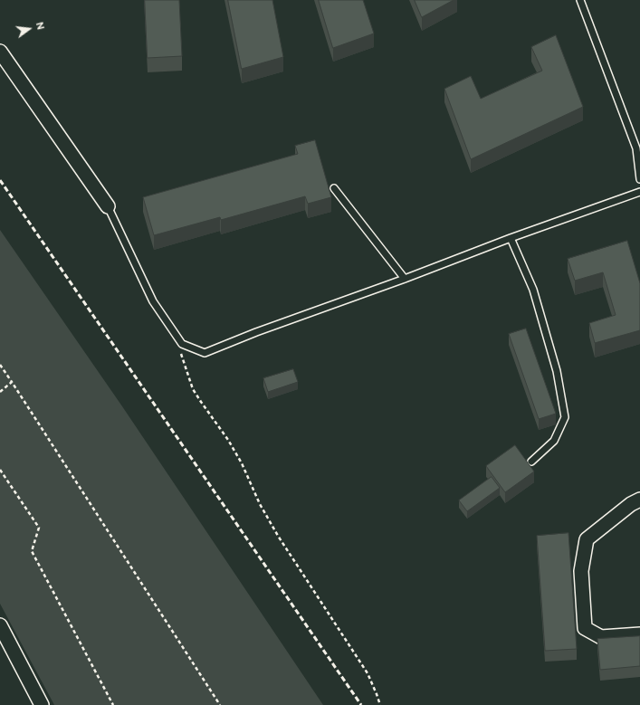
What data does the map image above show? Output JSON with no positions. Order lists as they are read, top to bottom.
{
  "north": "right"
}
